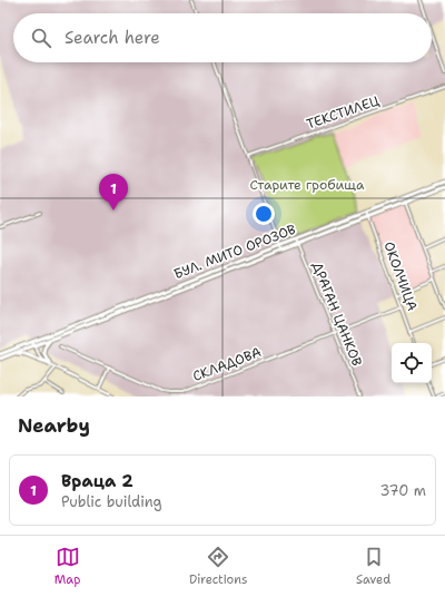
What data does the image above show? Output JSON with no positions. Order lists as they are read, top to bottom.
{
  "streets": {
    "main road": ["БУЛ. МИТО ОРОЗОВ"],
    "street": [
      "ТЕКСТИЛЕЦ",
      "ОКОЛЧИЦА",
      "ДРАГАН ЦАНКОВ",
      "СКЛАДОВА"
    ]
  },
  "crossings": [
    ["БУЛ. МИТО ОРОЗОВ", "ОКОЛЧИЦА"],
    ["БУЛ. МИТО ОРОЗОВ", "ДРАГАН ЦАНКОВ"],
    ["ОКОЛЧИЦА", "СКЛАДОВА"],
    ["ДРАГАН ЦАНКОВ", "СКЛАДОВА"]
  ],
  "parks": ["Старите гробища"],
  "page": {
    "search": "Search here",
    "pins": "1",
    "heading": "Nearby",
    "list": [
      {
        "mark": "1",
        "name": "Враца 2",
        "note": "Public building",
        "value": "370 m"
      }
    ],
    "nav": ["Map", "Directions", "Saved"]
  }
}
